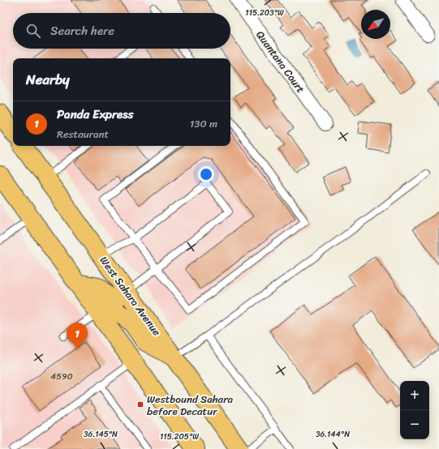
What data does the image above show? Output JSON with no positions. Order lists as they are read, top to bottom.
{
  "streets": {
    "main road": ["West Sahara Avenue"],
    "street": ["Quantana Court"]
  },
  "places": {
    "transit": ["Westbound Sahara before Decatur"]
  },
  "house_numbers": ["4590"],
  "north": "bottom left",
  "page": {
    "search": "Search here",
    "heading": "Nearby",
    "list": [
      {
        "mark": "1",
        "name": "Panda Express",
        "note": "Restaurant",
        "value": "130 m"
      }
    ],
    "pins": "1",
    "map_buttons": ["+", "−"]
  },
  "coordinates": [
    "115.203°W",
    "36.145°N",
    "36.144°N",
    "115.205°W"
  ]
}
